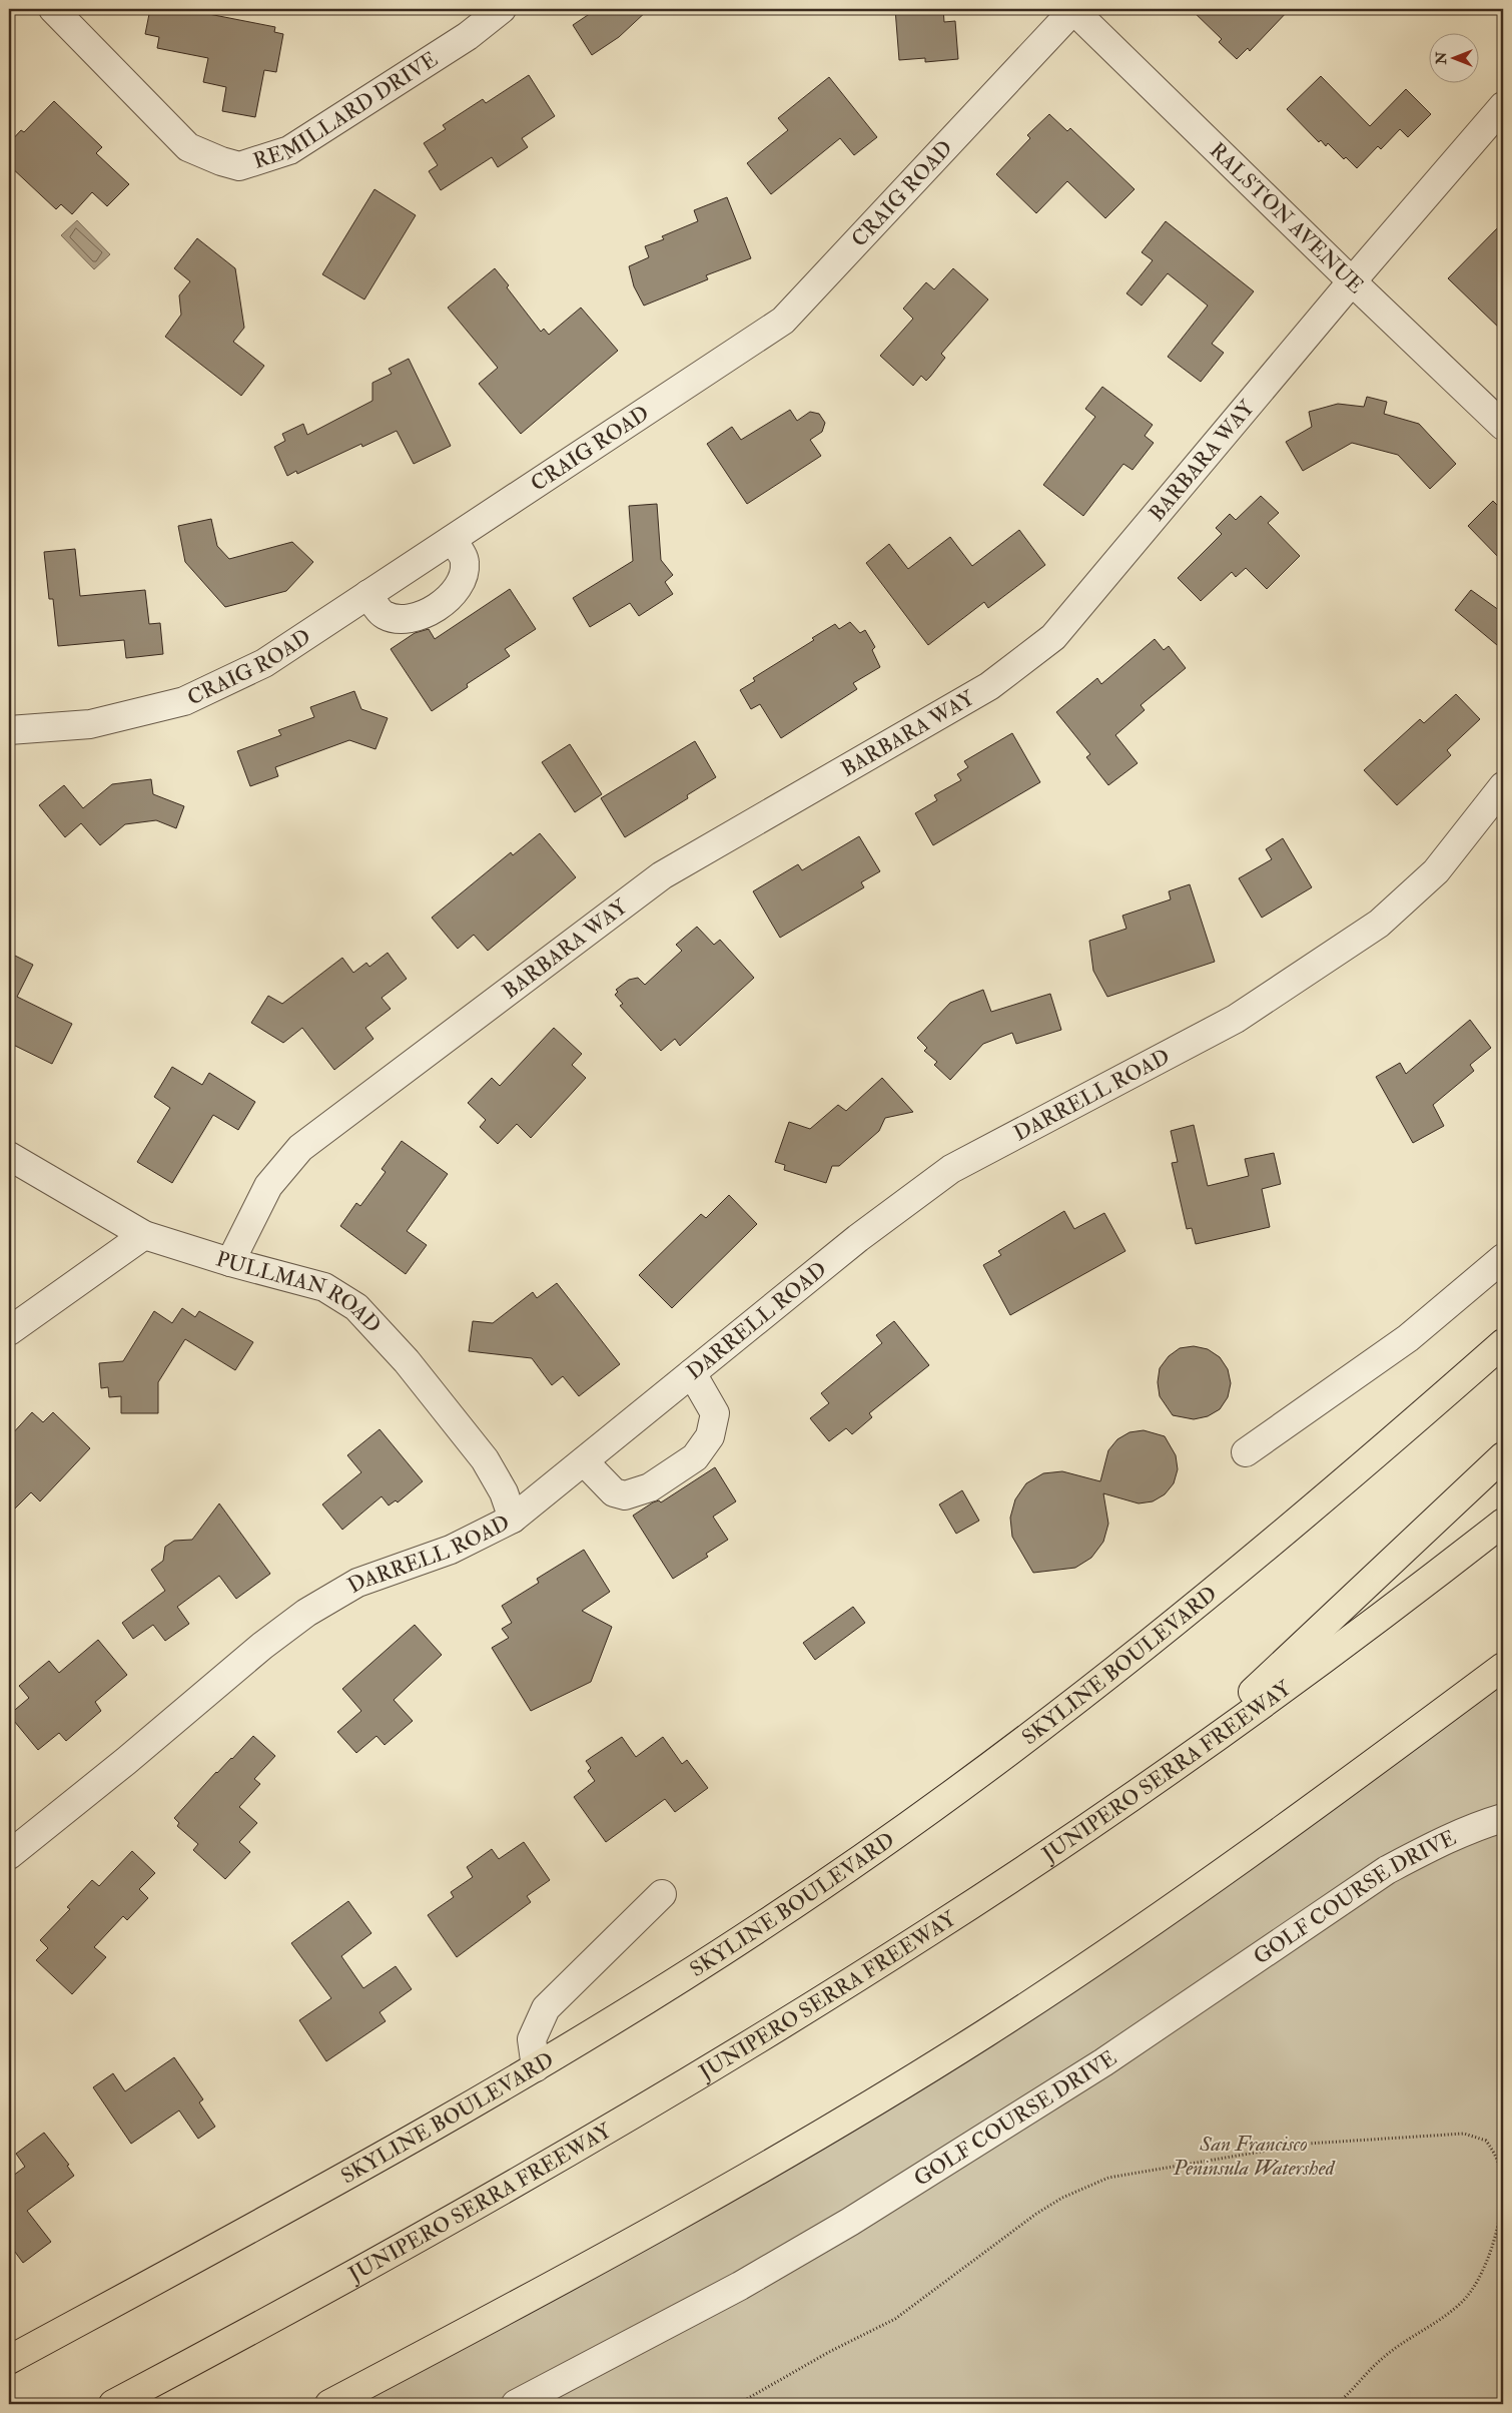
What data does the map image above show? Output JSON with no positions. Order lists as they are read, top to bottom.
{
  "streets": {
    "main road": ["SKYLINE BOULEVARD", "JUNIPERO SERRA FREEWAY"],
    "street": [
      "REMILLARD DRIVE",
      "CRAIG ROAD",
      "RALSTON AVENUE",
      "BARBARA WAY",
      "DARRELL ROAD",
      "PULLMAN ROAD",
      "GOLF COURSE DRIVE"
    ]
  },
  "crossings": [
    ["CRAIG ROAD", "RALSTON AVENUE"],
    ["RALSTON AVENUE", "BARBARA WAY"],
    ["BARBARA WAY", "PULLMAN ROAD"],
    ["DARRELL ROAD", "PULLMAN ROAD"]
  ],
  "parks": ["San Francisco Peninsula Watershed"],
  "north": "left"
}
